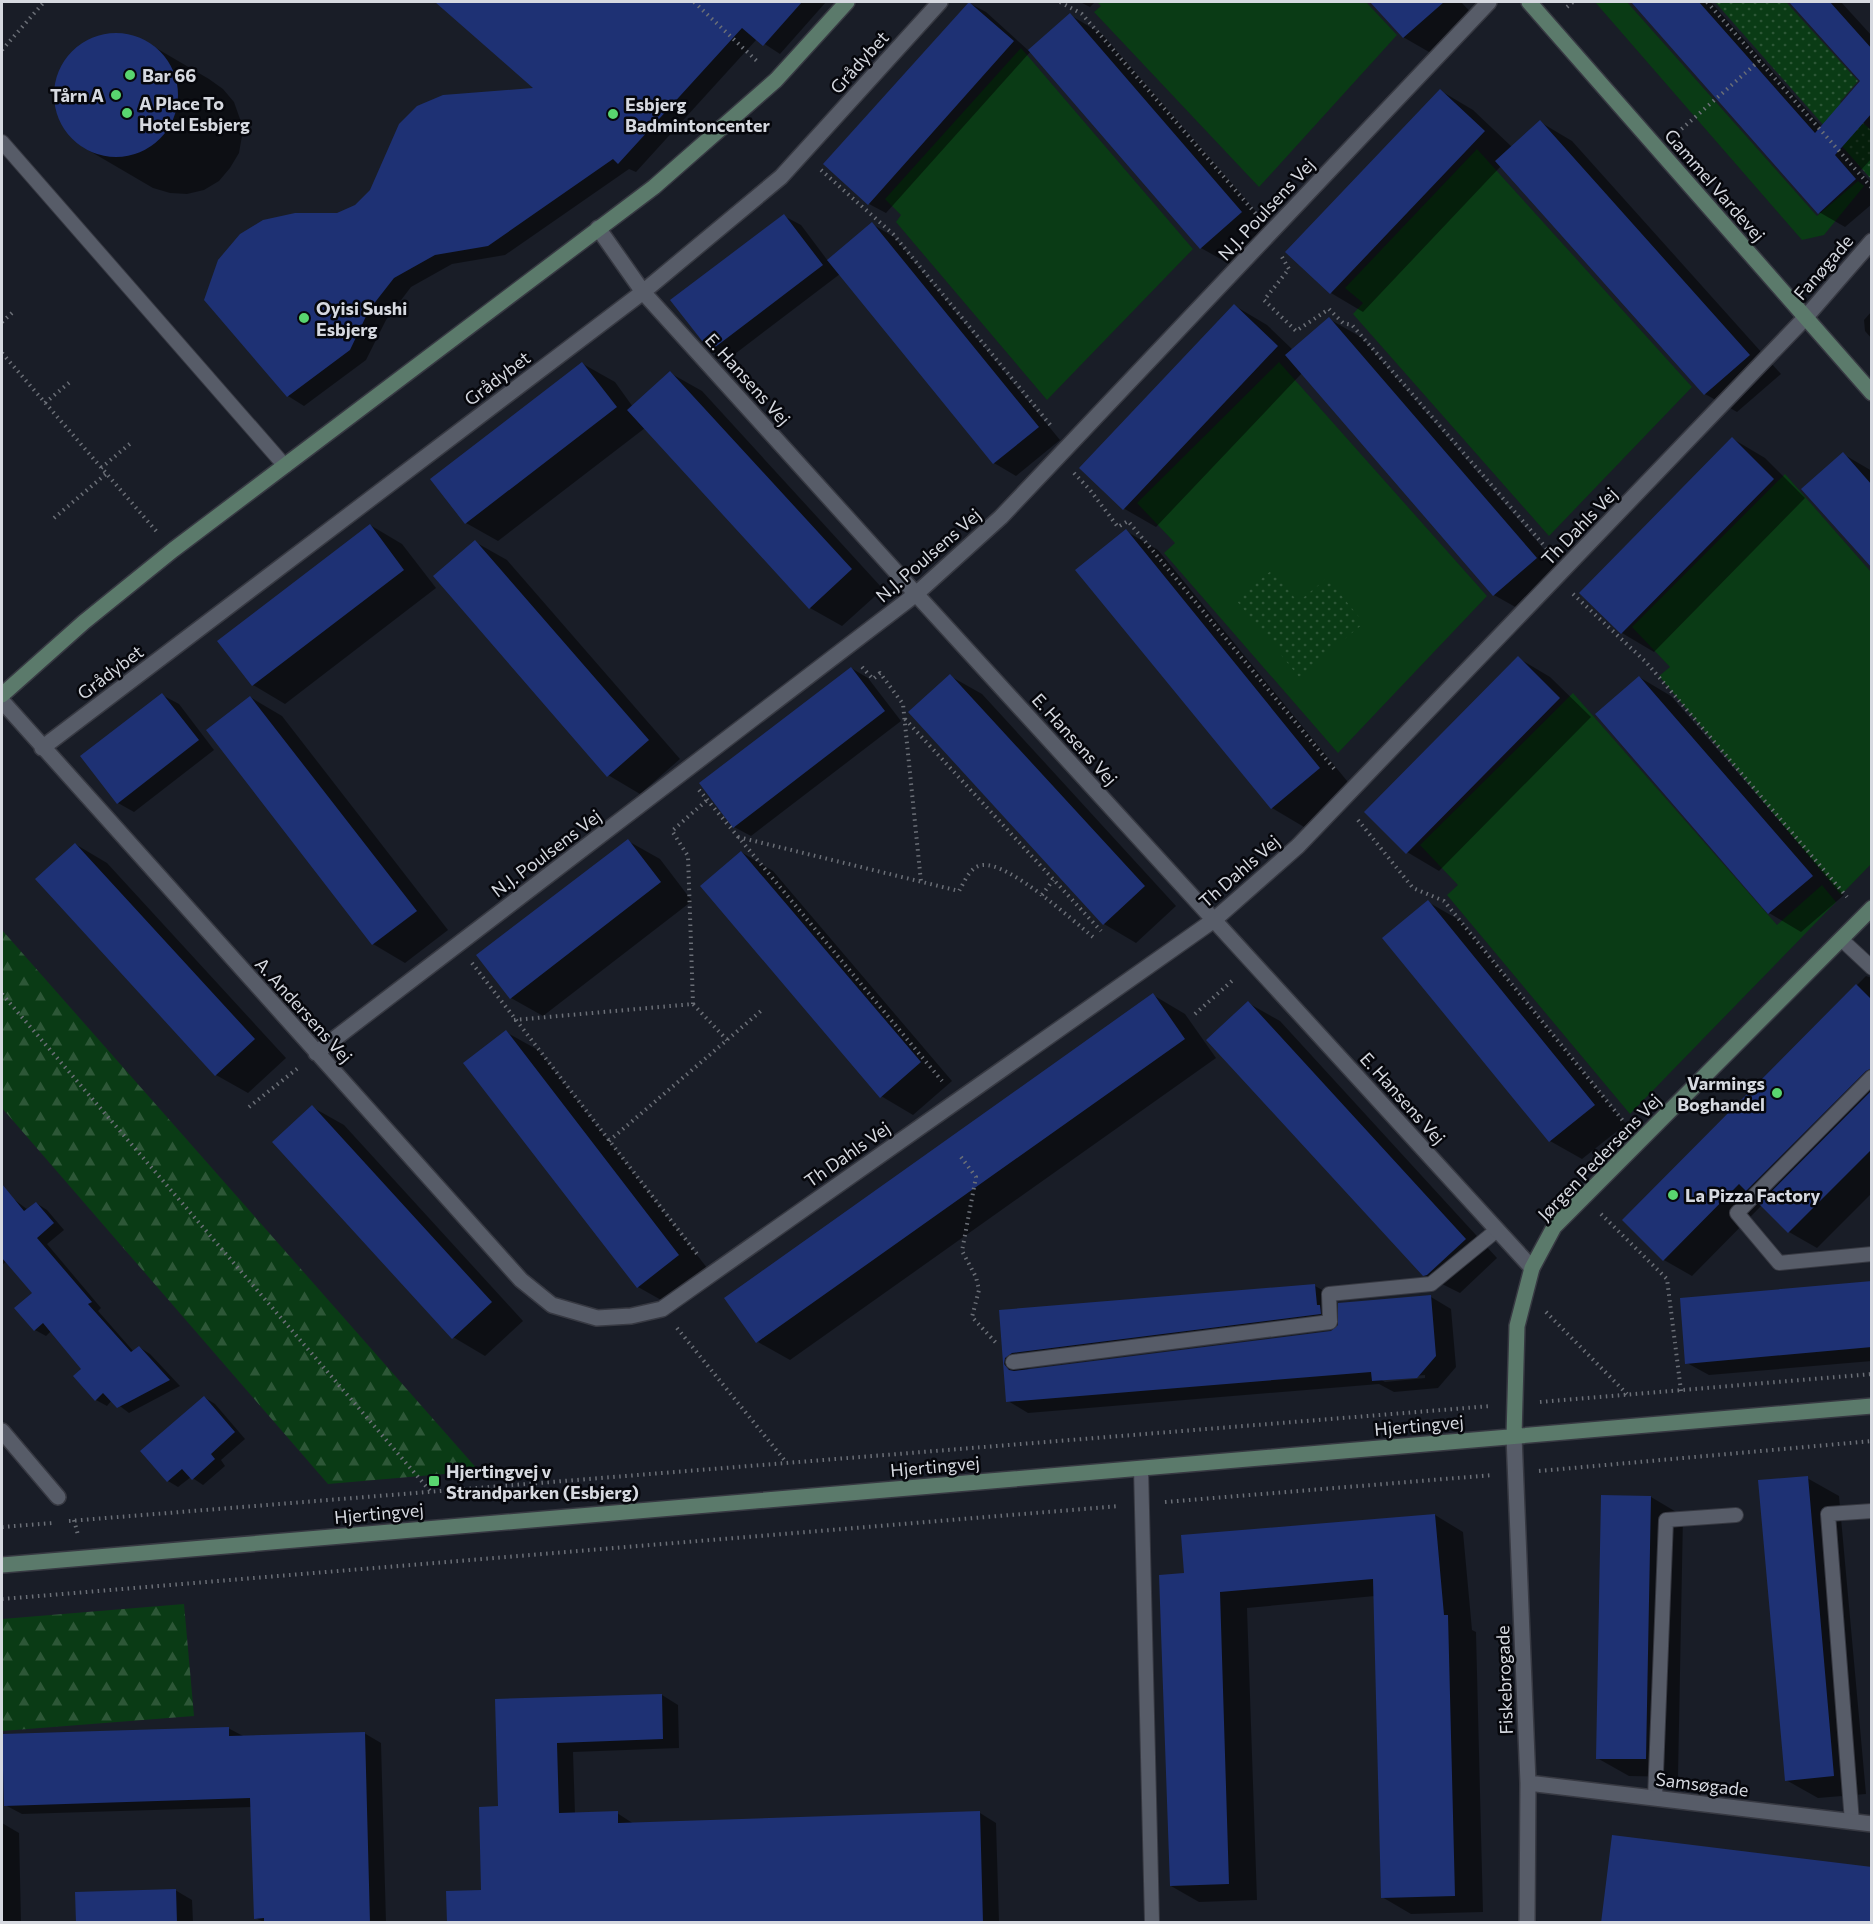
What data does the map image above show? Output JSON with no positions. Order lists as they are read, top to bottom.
{
  "streets": {
    "street": [
      "Grådybet",
      "Gammel Vardevej",
      "N.J. Poulsens Vej",
      "Fanøgade",
      "E. Hansens Vej",
      "Th Dahls Vej",
      "A. Andersens Vej",
      "Jørgen Pedersens Vej",
      "Hjertingvej",
      "Fiskebrogade",
      "Samsøgade"
    ]
  },
  "crossings": [
    ["Grådybet", "E. Hansens Vej"],
    ["Grådybet", "A. Andersens Vej"],
    ["Gammel Vardevej", "Fanøgade"],
    ["Gammel Vardevej", "Th Dahls Vej"],
    ["N.J. Poulsens Vej", "E. Hansens Vej"],
    ["N.J. Poulsens Vej", "A. Andersens Vej"],
    ["Fanøgade", "Th Dahls Vej"],
    ["E. Hansens Vej", "Th Dahls Vej"],
    ["E. Hansens Vej", "Jørgen Pedersens Vej"],
    ["Th Dahls Vej", "A. Andersens Vej"],
    ["Jørgen Pedersens Vej", "Hjertingvej"],
    ["Jørgen Pedersens Vej", "Fiskebrogade"],
    ["Hjertingvej", "Fiskebrogade"],
    ["Fiskebrogade", "Samsøgade"]
  ],
  "places": {
    "other": [
      "Bar 66",
      "Tårn A",
      "A Place To Hotel Esbjerg",
      "Esbjerg Badmintoncenter",
      "Oyisi Sushi Esbjerg",
      "Varmings Boghandel",
      "La Pizza Factory"
    ],
    "transit": ["Hjertingvej v Strandparken (Esbjerg)"]
  }
}
